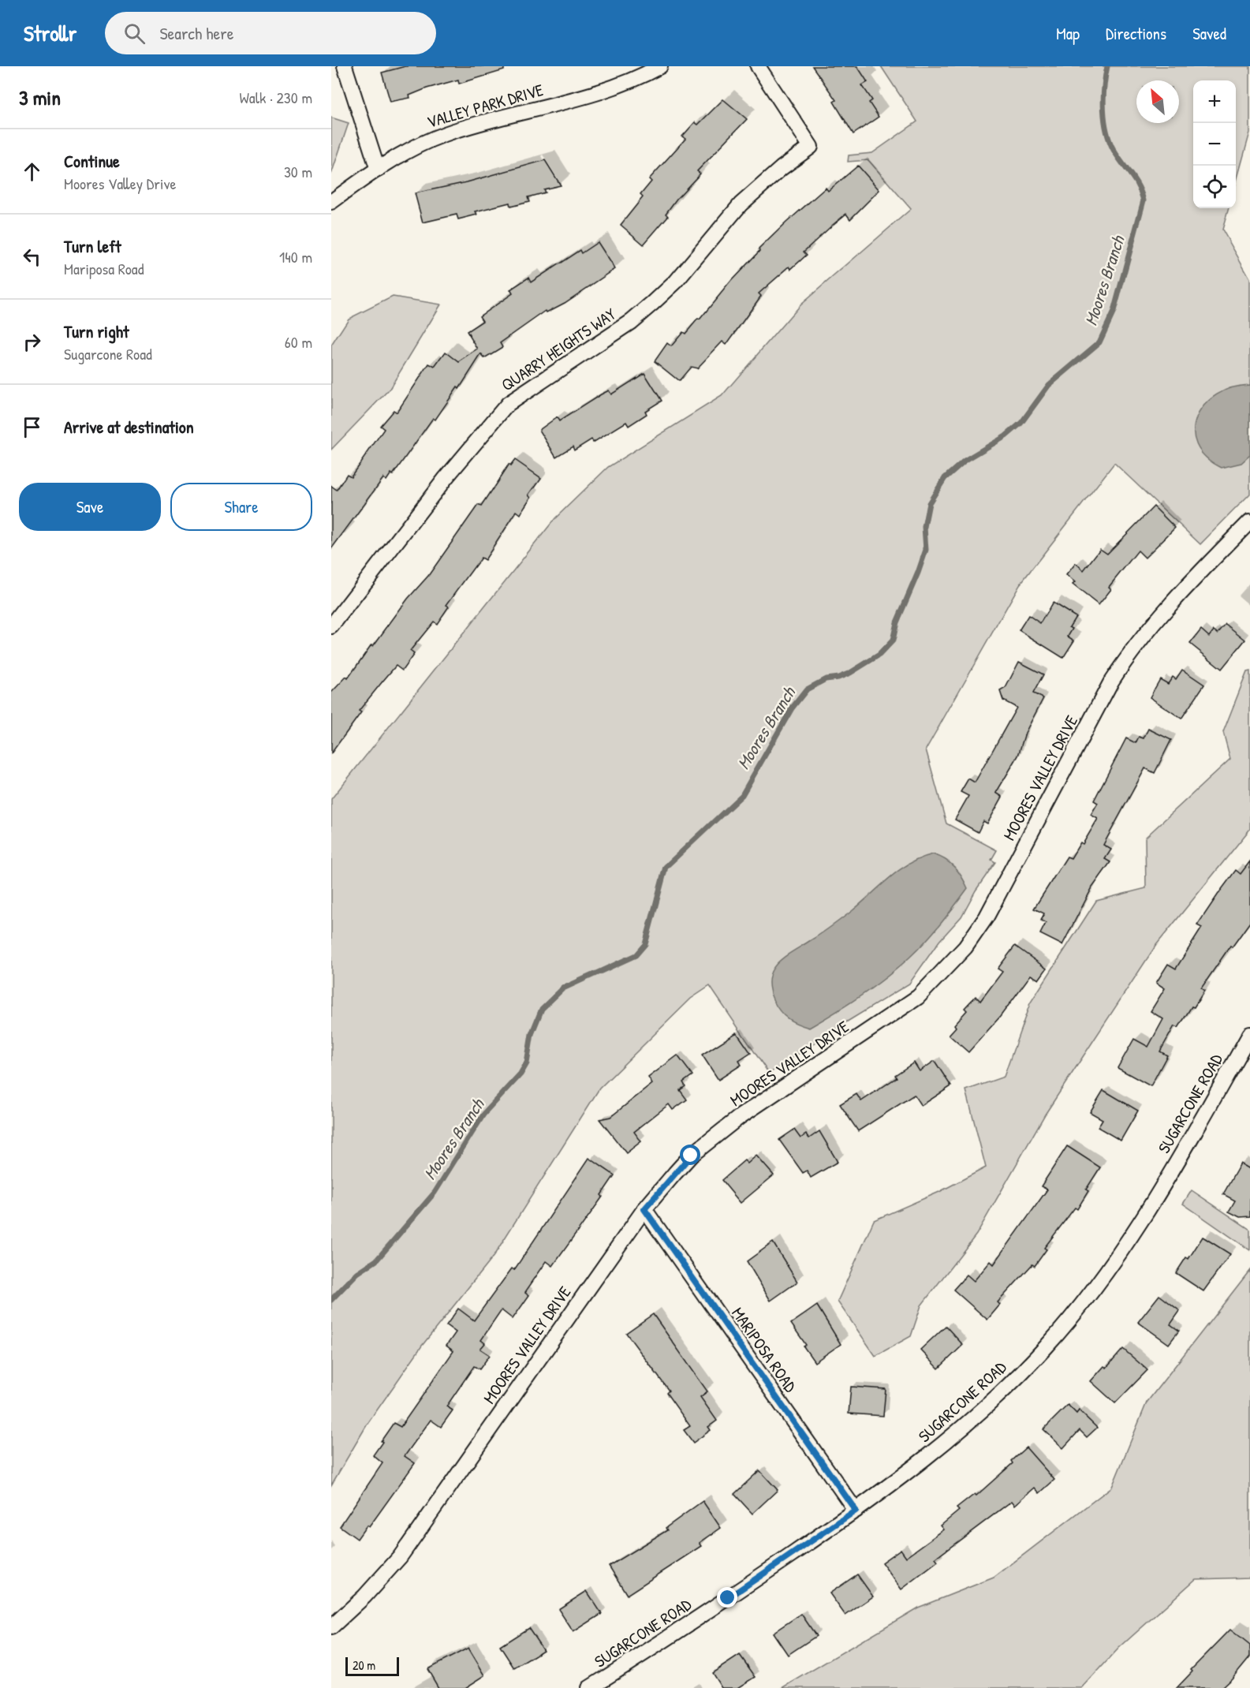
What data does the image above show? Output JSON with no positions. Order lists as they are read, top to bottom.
{
  "streets": {
    "street": [
      "VALLEY PARK DRIVE",
      "QUARRY HEIGHTS WAY",
      "MOORES VALLEY DRIVE",
      "SUGARCONE ROAD",
      "MARIPOSA ROAD"
    ]
  },
  "crossings": [
    ["MOORES VALLEY DRIVE", "MARIPOSA ROAD"],
    ["SUGARCONE ROAD", "MARIPOSA ROAD"]
  ],
  "water": ["Moores Branch"],
  "scale_bar": "20 m",
  "north": "top left",
  "page": {
    "header": "Strollr",
    "search": "Search here",
    "nav": ["Map", "Directions", "Saved"],
    "heading": ["3 min", "Walk · 230 m"],
    "map_buttons": ["+", "−"],
    "list": [
      ["Continue", "Moores Valley Drive", "30 m"],
      ["Turn left", "Mariposa Road", "140 m"],
      ["Turn right", "Sugarcone Road", "60 m"],
      "Arrive at destination"
    ],
    "buttons": ["Save", "Share"],
    "scale": "20 m"
  }
}
